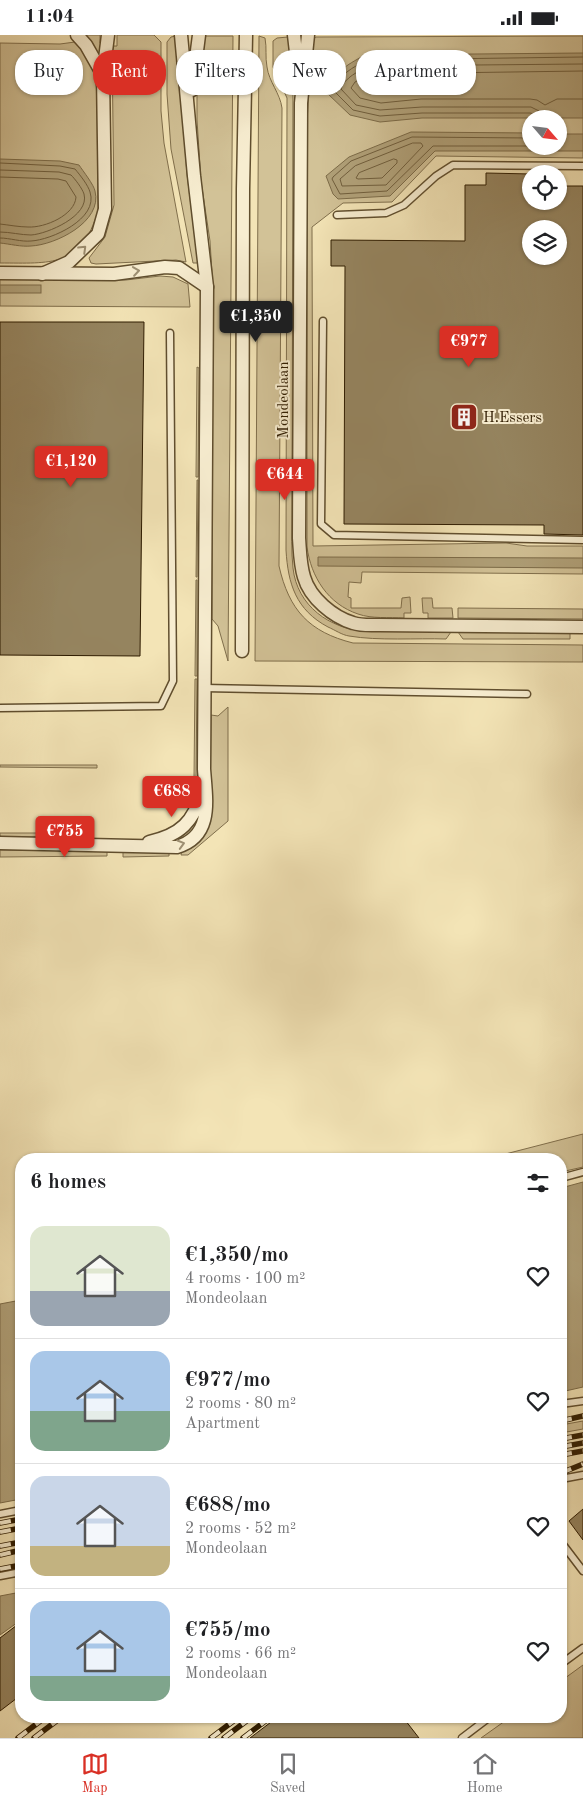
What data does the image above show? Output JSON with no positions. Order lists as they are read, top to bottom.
{
  "streets": {
    "street": ["Mondeolaan"]
  },
  "places": {
    "building": ["H.Essers"]
  },
  "north": "bottom right",
  "page": {
    "status": "11:04",
    "chip": [
      "Buy",
      "Rent",
      "Filters",
      "New",
      "Apartment"
    ],
    "price": [
      "€1,350",
      "€977",
      "€1,120",
      "€644",
      "€688",
      "€755"
    ],
    "heading": "6 homes",
    "list": [
      {
        "name": "€1,350/mo",
        "note": "4 rooms · 100 m² · Mondeolaan"
      },
      {
        "name": "€977/mo",
        "note": "2 rooms · 80 m² · Apartment"
      },
      {
        "name": "€688/mo",
        "note": "2 rooms · 52 m² · Mondeolaan"
      },
      {
        "name": "€755/mo",
        "note": "2 rooms · 66 m² · Mondeolaan"
      }
    ],
    "tabs": ["Map", "Saved", "Home"]
  }
}
